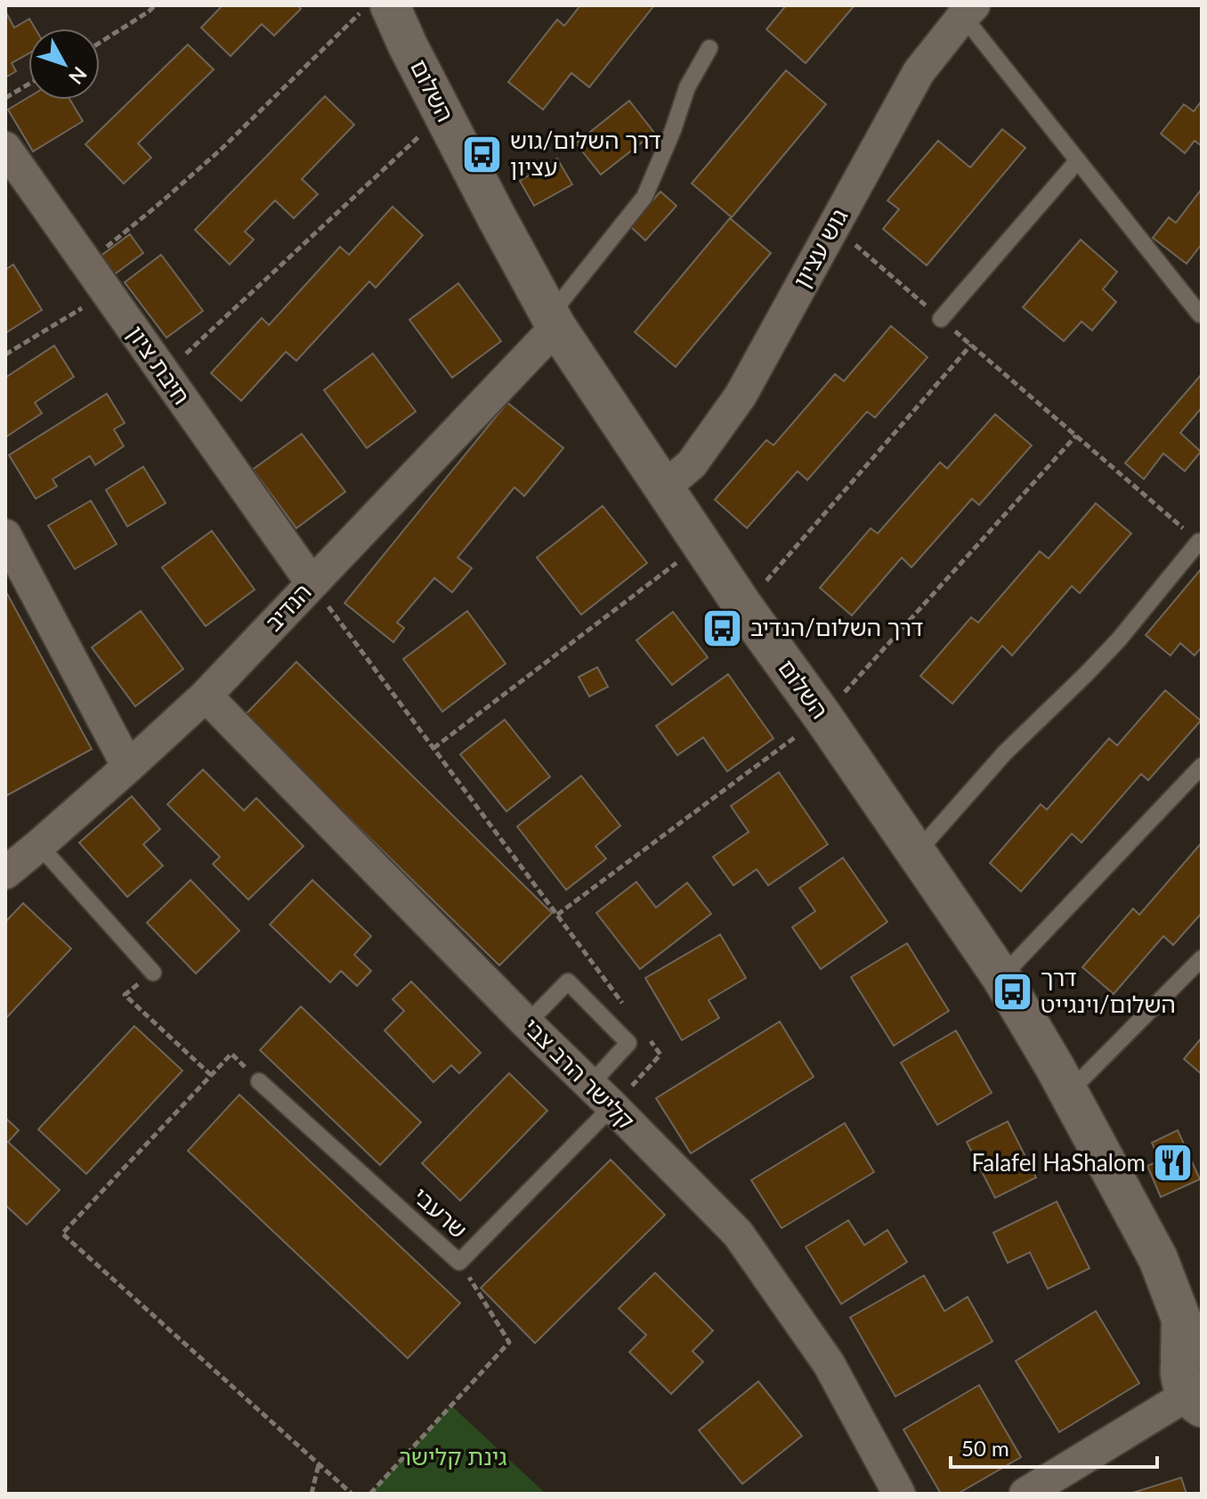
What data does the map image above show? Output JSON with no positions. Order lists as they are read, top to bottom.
{
  "streets": {
    "street": [
      "השלום",
      "גוש עציון",
      "חיבת ציון",
      "הנדיב",
      "קלישר הרב צבי"
    ],
    "lane": ["שרעבי"]
  },
  "crossings": [
    ["השלום", "גוש עציון"],
    ["השלום", "הנדיב"],
    ["חיבת ציון", "הנדיב"],
    ["הנדיב", "קלישר הרב צבי"],
    ["קלישר הרב צבי", "שרעבי"]
  ],
  "parks": ["גינת קלישר"],
  "places": {
    "bus stop": ["דרך השלום/גוש עציון", "דרך השלום/הנדיב", "דרך השלום/וינגייט"],
    "restaurant": ["Falafel HaShalom"]
  },
  "scale_bar": "50 m",
  "north": "bottom right"
}
